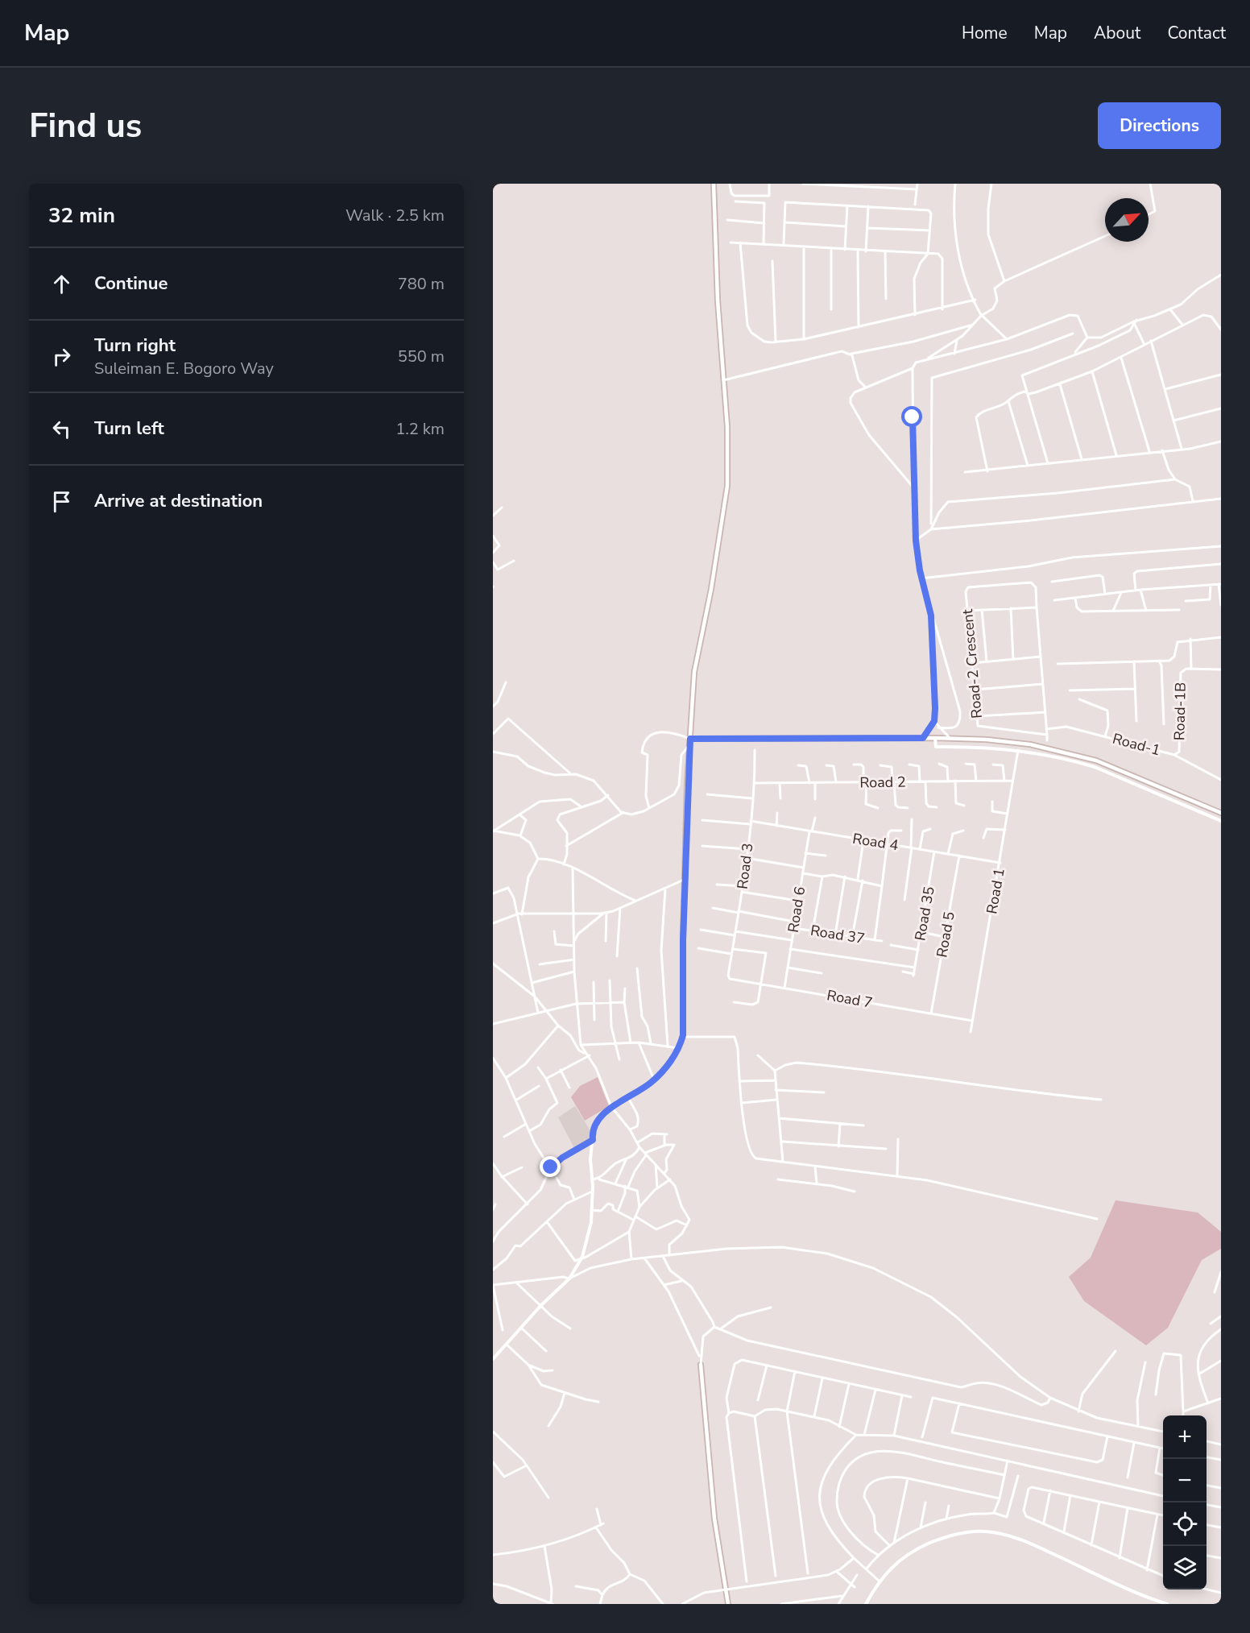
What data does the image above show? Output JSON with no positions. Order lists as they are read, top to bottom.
{
  "streets": {
    "street": [
      "Road-2 Crescent",
      "Road-1B",
      "Road-1",
      "Road 2",
      "Road 4",
      "Road 3",
      "Road 1",
      "Road 6",
      "Road 35",
      "Road 37",
      "Road 5",
      "Road 7"
    ]
  },
  "crossings": [
    ["Road-1B", "Road-1"],
    ["Road 2", "Road 3"],
    ["Road 2", "Road 1"],
    ["Road 4", "Road 3"],
    ["Road 4", "Road 1"],
    ["Road 4", "Road 6"],
    ["Road 4", "Road 35"],
    ["Road 4", "Road 5"],
    ["Road 3", "Road 7"],
    ["Road 1", "Road 7"],
    ["Road 6", "Road 37"],
    ["Road 6", "Road 7"],
    ["Road 5", "Road 7"]
  ],
  "north": "top right",
  "page": {
    "header": "Map",
    "nav": [
      "Home",
      "Map",
      "About",
      "Contact"
    ],
    "buttons": "Directions",
    "title": "Find us",
    "heading": ["32 min", "Walk · 2.5 km"],
    "list": [
      ["Continue", "780 m"],
      ["Turn right", "Suleiman E. Bogoro Way", "550 m"],
      ["Turn left", "1.2 km"],
      "Arrive at destination"
    ],
    "map_buttons": ["+", "−"]
  }
}
